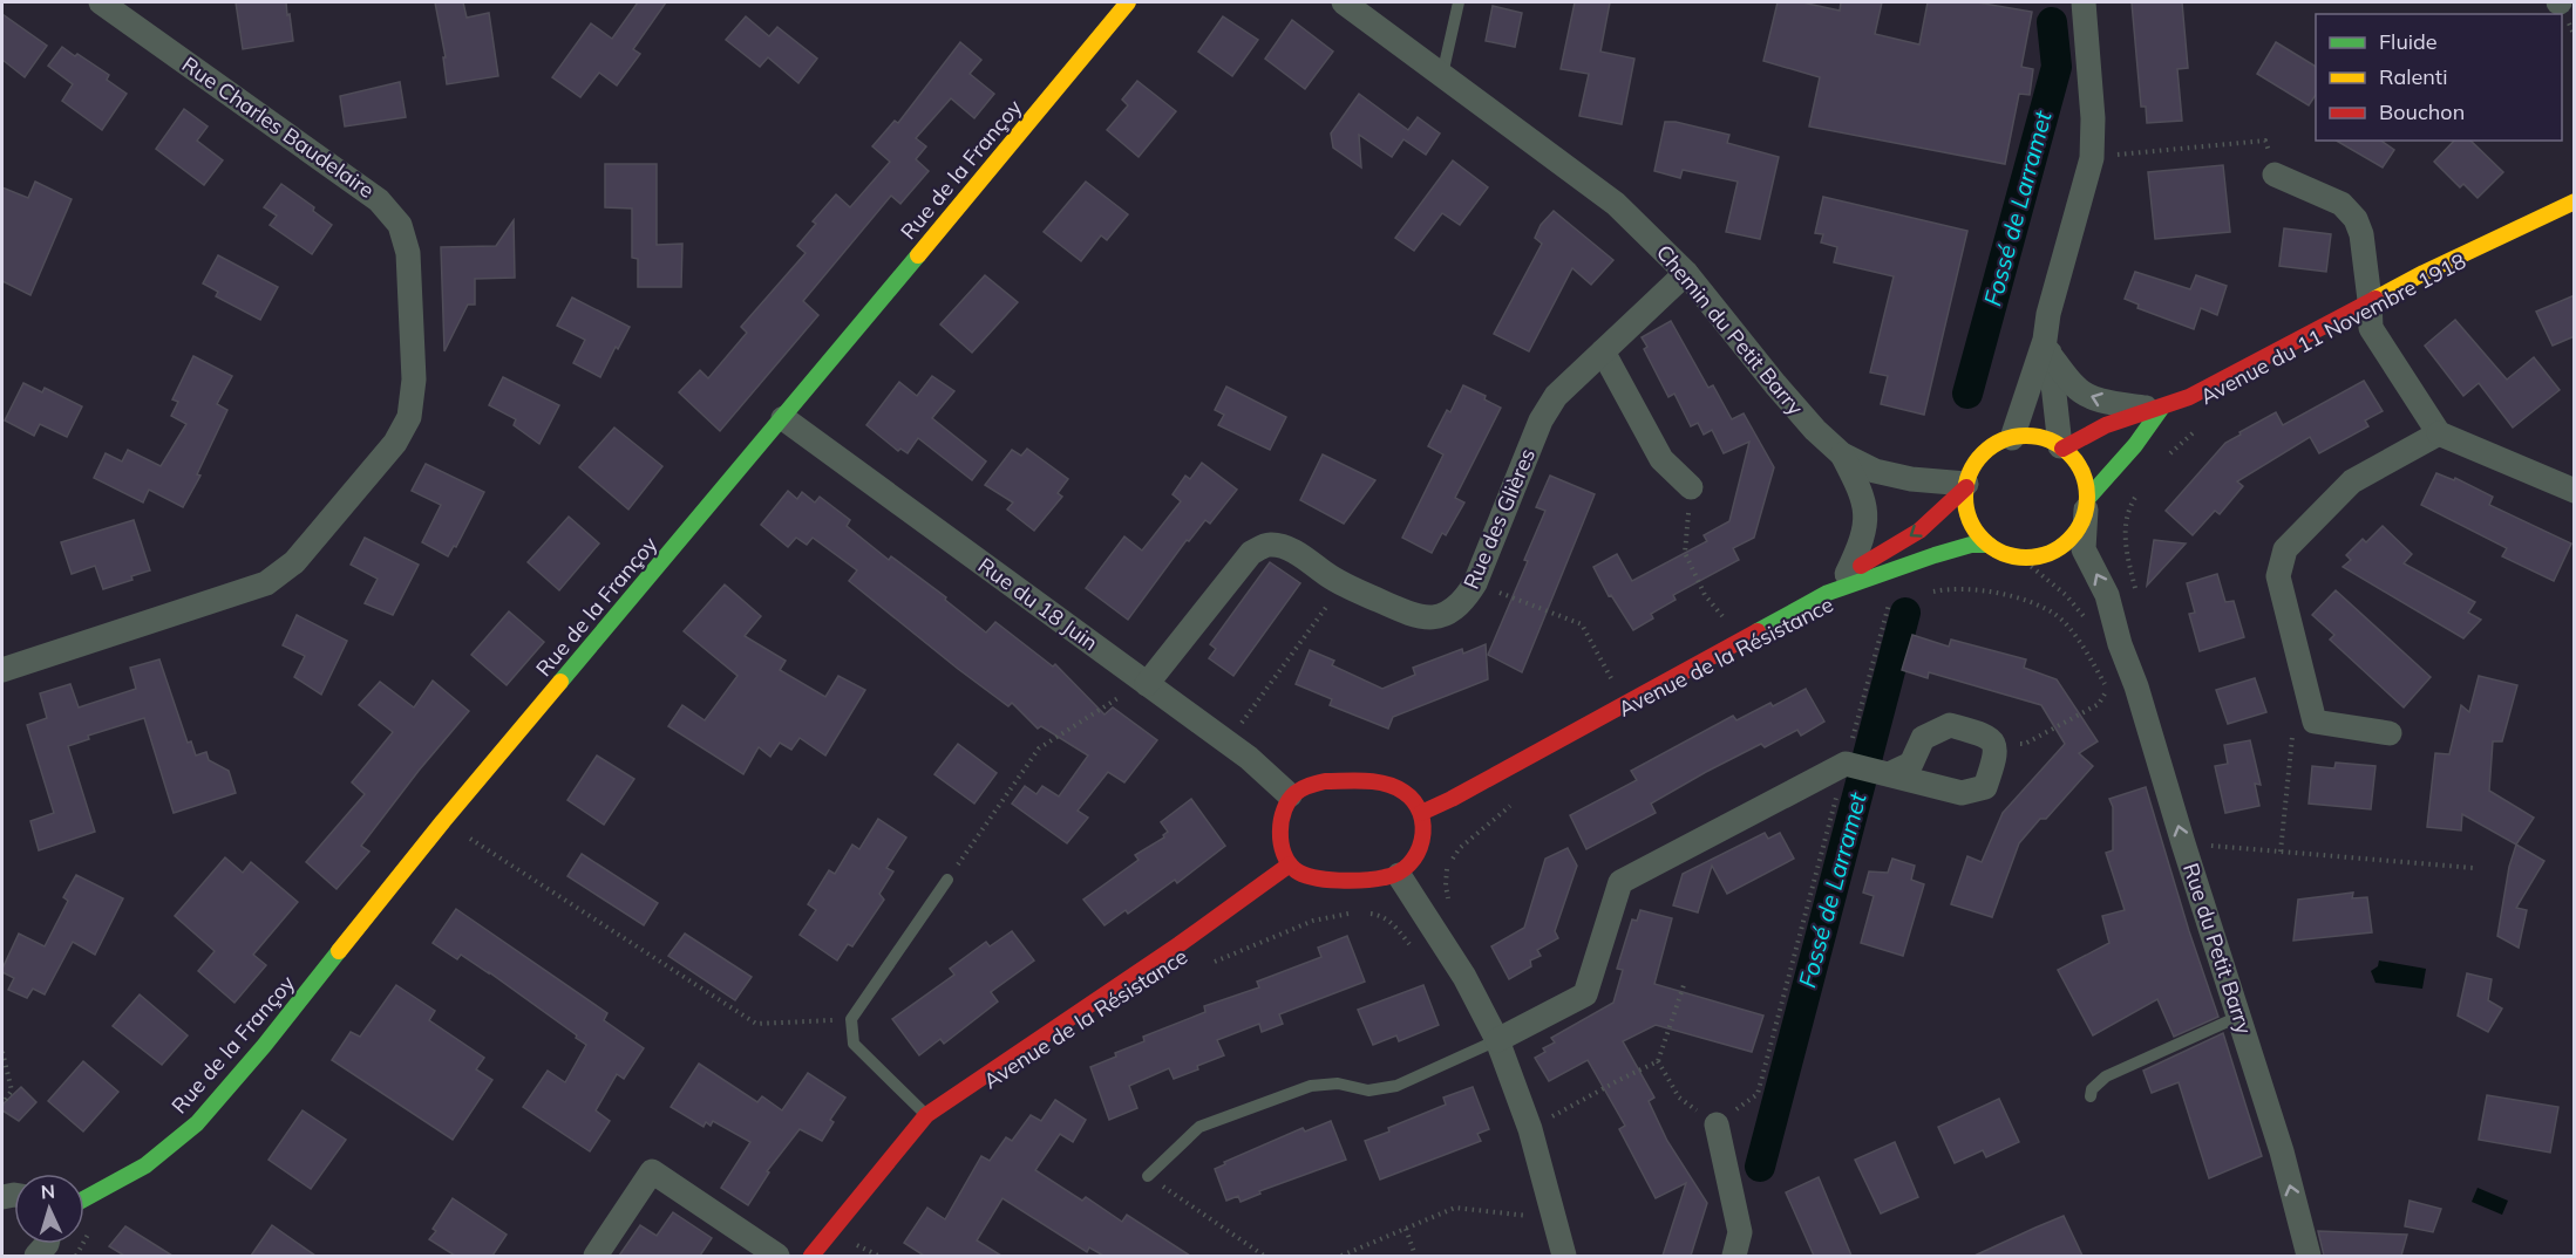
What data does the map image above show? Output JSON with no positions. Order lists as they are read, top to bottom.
{
  "streets": {
    "street": [
      "Rue Charles Baudelaire",
      "Rue de la Françoy",
      "Avenue du 11 Novembre 1918",
      "Chemin du Petit Barry",
      "Rue des Glières",
      "Rue du 18 Juin",
      "Avenue de la Résistance",
      "Rue du Petit Barry"
    ]
  },
  "crossings": [
    ["Rue de la Françoy", "Rue du 18 Juin"],
    ["Avenue du 11 Novembre 1918", "Chemin du Petit Barry"],
    ["Avenue du 11 Novembre 1918", "Avenue de la Résistance"],
    ["Avenue du 11 Novembre 1918", "Rue du Petit Barry"],
    ["Chemin du Petit Barry", "Rue des Glières"],
    ["Chemin du Petit Barry", "Avenue de la Résistance"],
    ["Chemin du Petit Barry", "Rue du Petit Barry"],
    ["Rue des Glières", "Rue du 18 Juin"],
    ["Rue du 18 Juin", "Avenue de la Résistance"],
    ["Avenue de la Résistance", "Rue du Petit Barry"]
  ],
  "one_way": ["Rue du Petit Barry"],
  "water": ["Fossé de Larramet"],
  "legend": ["Fluide", "Ralenti", "Bouchon"],
  "north": "top"
}
